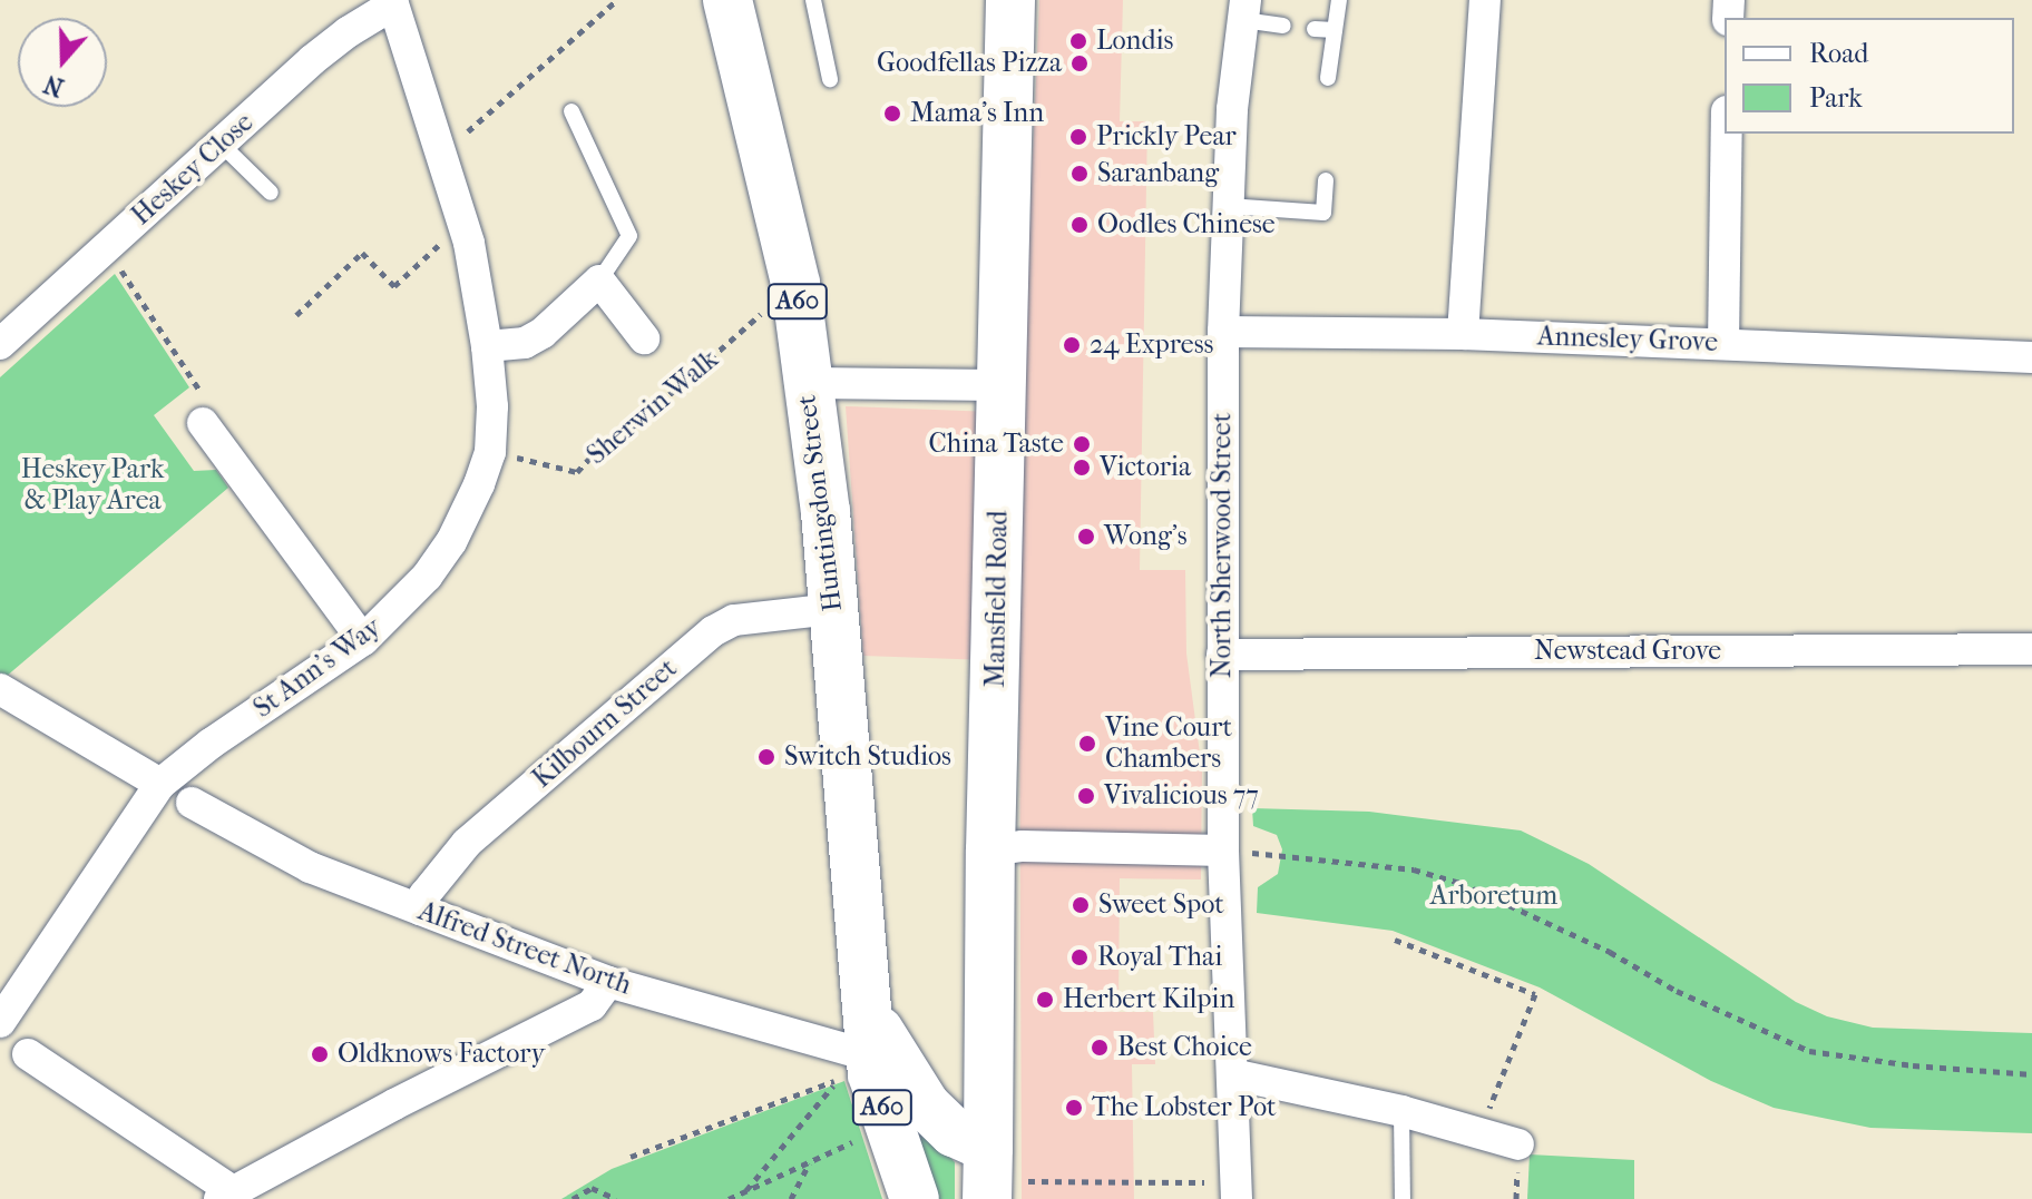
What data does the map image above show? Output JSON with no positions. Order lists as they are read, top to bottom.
{
  "streets": {
    "main road": ["A60", "Huntingdon Street", "Mansfield Road"],
    "street": [
      "Heskey Close",
      "Annesley Grove",
      "North Sherwood Street",
      "Newstead Grove",
      "St Ann's Way",
      "Kilbourn Street",
      "Alfred Street North"
    ],
    "path": ["Sherwin Walk"]
  },
  "crossings": [
    ["Heskey Close", "St Ann's Way"],
    ["Annesley Grove", "North Sherwood Street"],
    ["Sherwin Walk", "Huntingdon Street"],
    ["Sherwin Walk", "St Ann's Way"],
    ["Huntingdon Street", "Mansfield Road"],
    ["Huntingdon Street", "Kilbourn Street"],
    ["Huntingdon Street", "Alfred Street North"],
    ["North Sherwood Street", "Newstead Grove"],
    ["Kilbourn Street", "Alfred Street North"]
  ],
  "parks": ["Heskey Park & Play Area", "Arboretum"],
  "places": [
    "Londis",
    "Goodfellas Pizza",
    "Mama's Inn",
    "Prickly Pear",
    "Saranbang",
    "Oodles Chinese",
    "24 Express",
    "China Taste",
    "Victoria",
    "Wong's",
    "Vine Court Chambers",
    "Switch Studios",
    "Vivalicious 77",
    "Sweet Spot",
    "Royal Thai",
    "Herbert Kilpin",
    "Best Choice",
    "Oldknows Factory",
    "The Lobster Pot"
  ],
  "legend": ["Road", "Park"],
  "north": "bottom"
}
